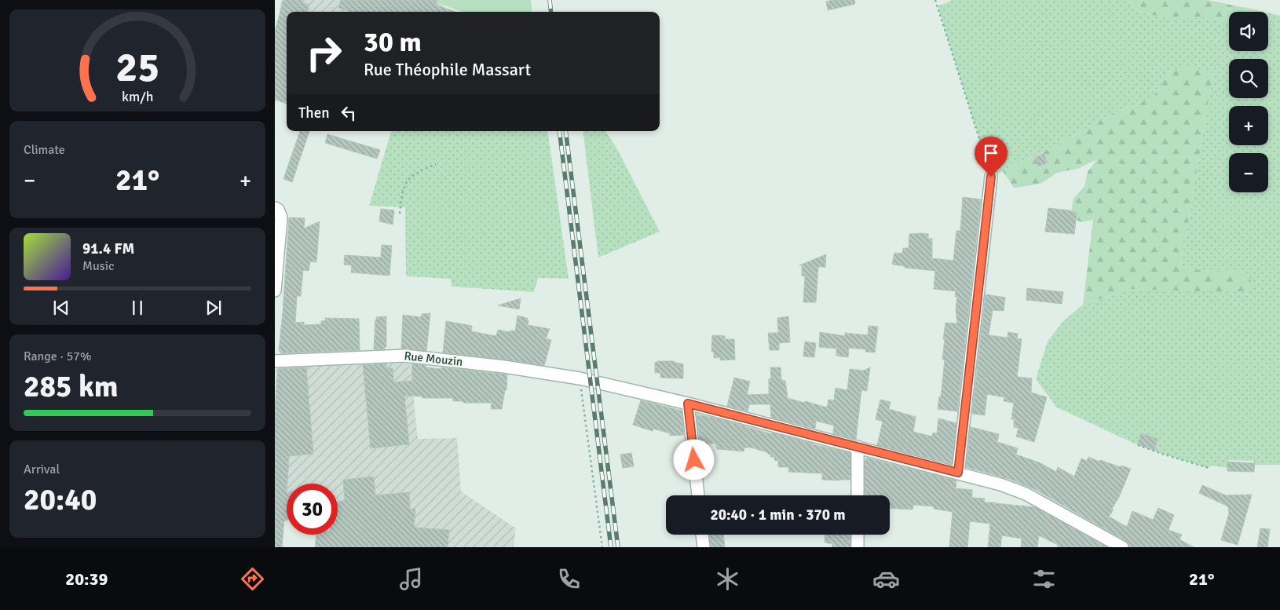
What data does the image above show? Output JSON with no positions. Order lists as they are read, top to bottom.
{
  "streets": {
    "street": ["Rue Mouzin"]
  },
  "page": {
    "map_buttons": ["+", "−"],
    "turn": ["30 m", "Rue Théophile Massart"],
    "then": "Then",
    "tile": [
      "Climate",
      ["Range · 57%", "285 km"],
      ["Arrival", "20:40"]
    ],
    "heat": ["−", "21°", "+"],
    "song": ["91.4 FM", "Music"],
    "limit": "30",
    "trip": "20:40 · 1 min · 370 m",
    "tabs": ["20:39", "21°"],
    "gauge": ["25", "km/h"]
  }
}
